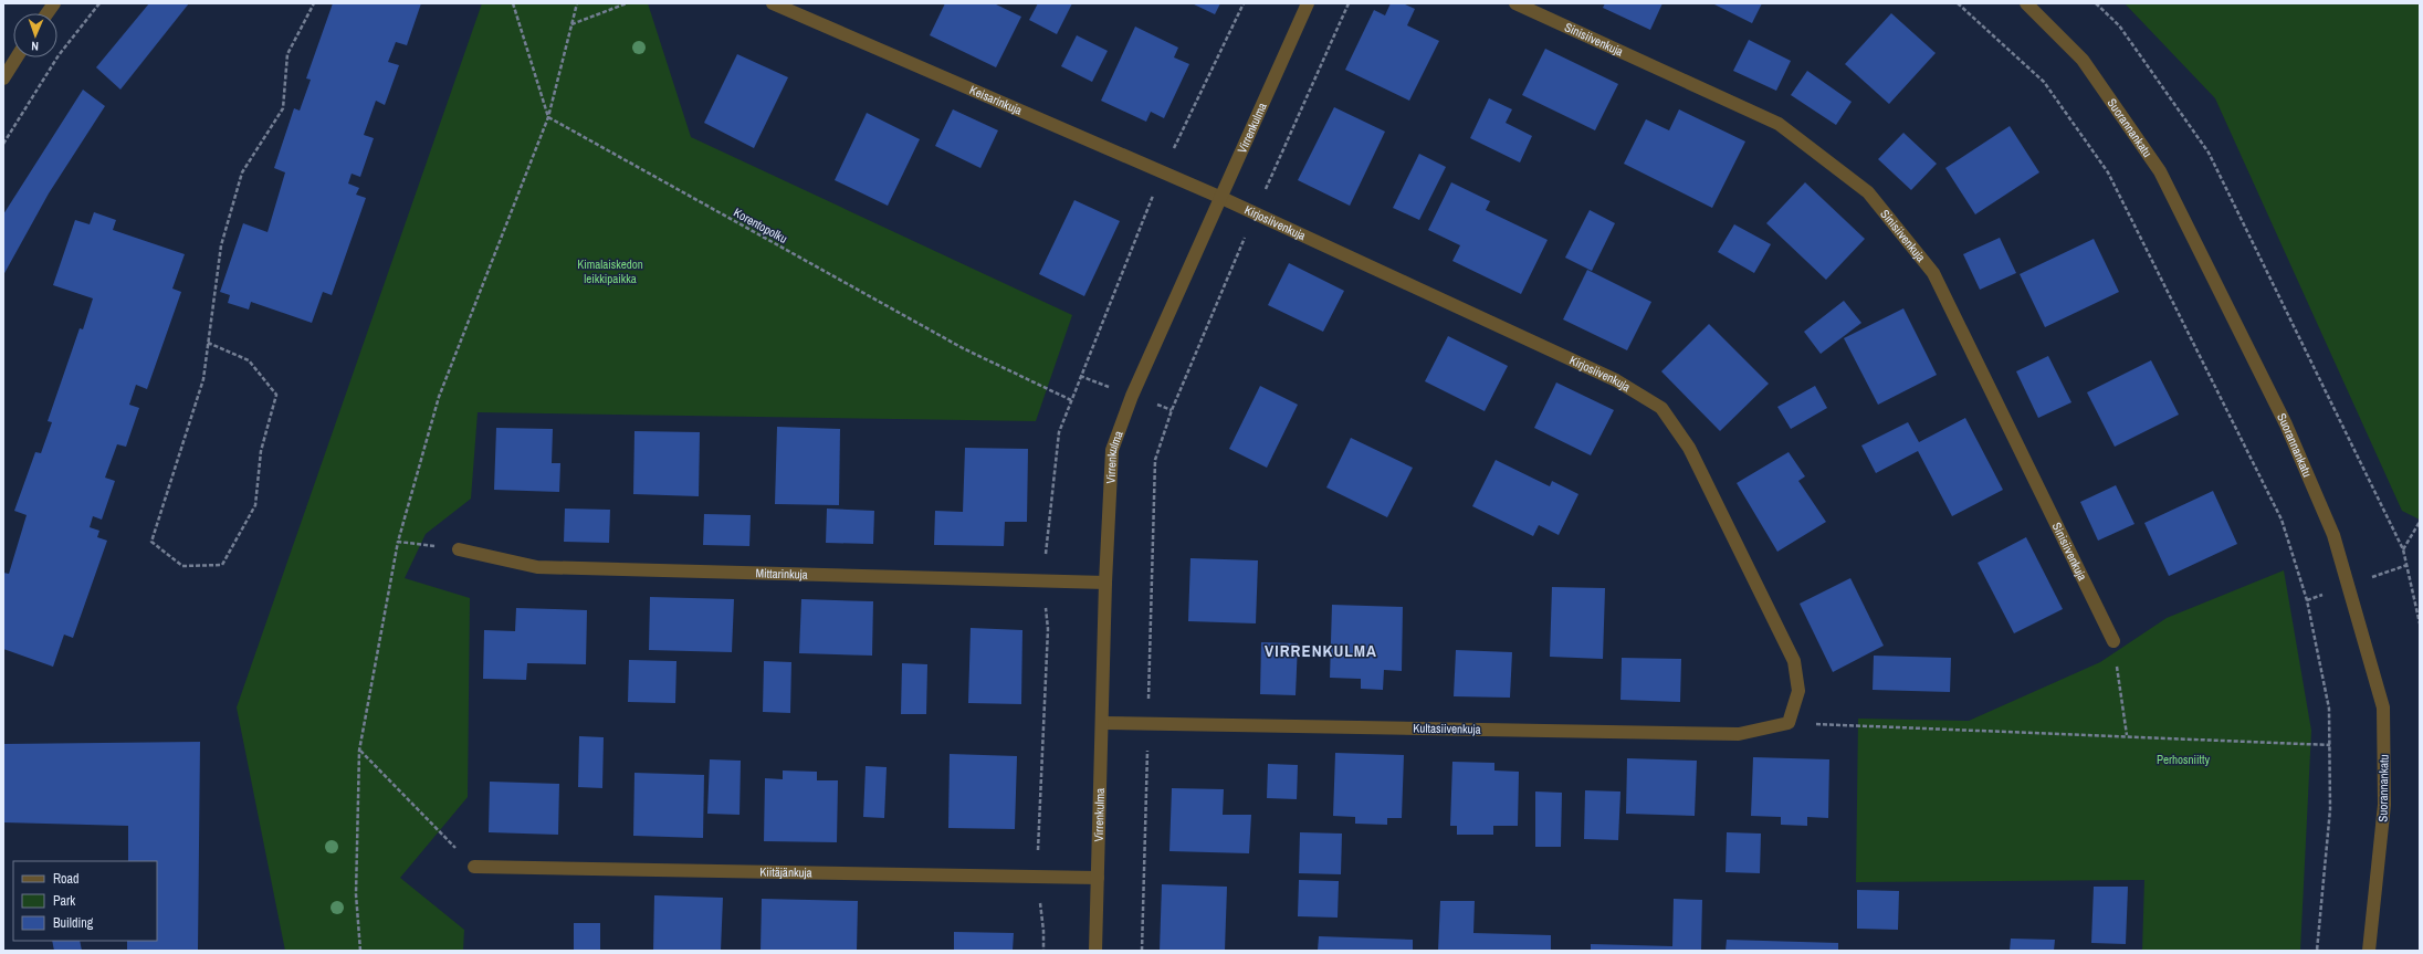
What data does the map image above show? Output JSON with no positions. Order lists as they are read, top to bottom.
{
  "streets": {
    "street": [
      "Sinisiivenkuja",
      "Keisarinkuja",
      "Virrenkulma",
      "Suorannankatu",
      "Kirjosiivenkuja",
      "Mittarinkuja",
      "Kultasiivenkuja",
      "Kiitäjänkuja"
    ],
    "path": ["Korentopolku"]
  },
  "crossings": [
    ["Keisarinkuja", "Virrenkulma"],
    ["Keisarinkuja", "Kirjosiivenkuja"],
    ["Virrenkulma", "Kirjosiivenkuja"],
    ["Virrenkulma", "Mittarinkuja"],
    ["Virrenkulma", "Kultasiivenkuja"],
    ["Virrenkulma", "Kiitäjänkuja"],
    ["Kirjosiivenkuja", "Kultasiivenkuja"]
  ],
  "districts": ["VIRRENKULMA"],
  "parks": ["Kimalaiskedon leikkipaikka", "Perhosniitty"],
  "legend": ["Road", "Park", "Building"],
  "north": "bottom"
}
